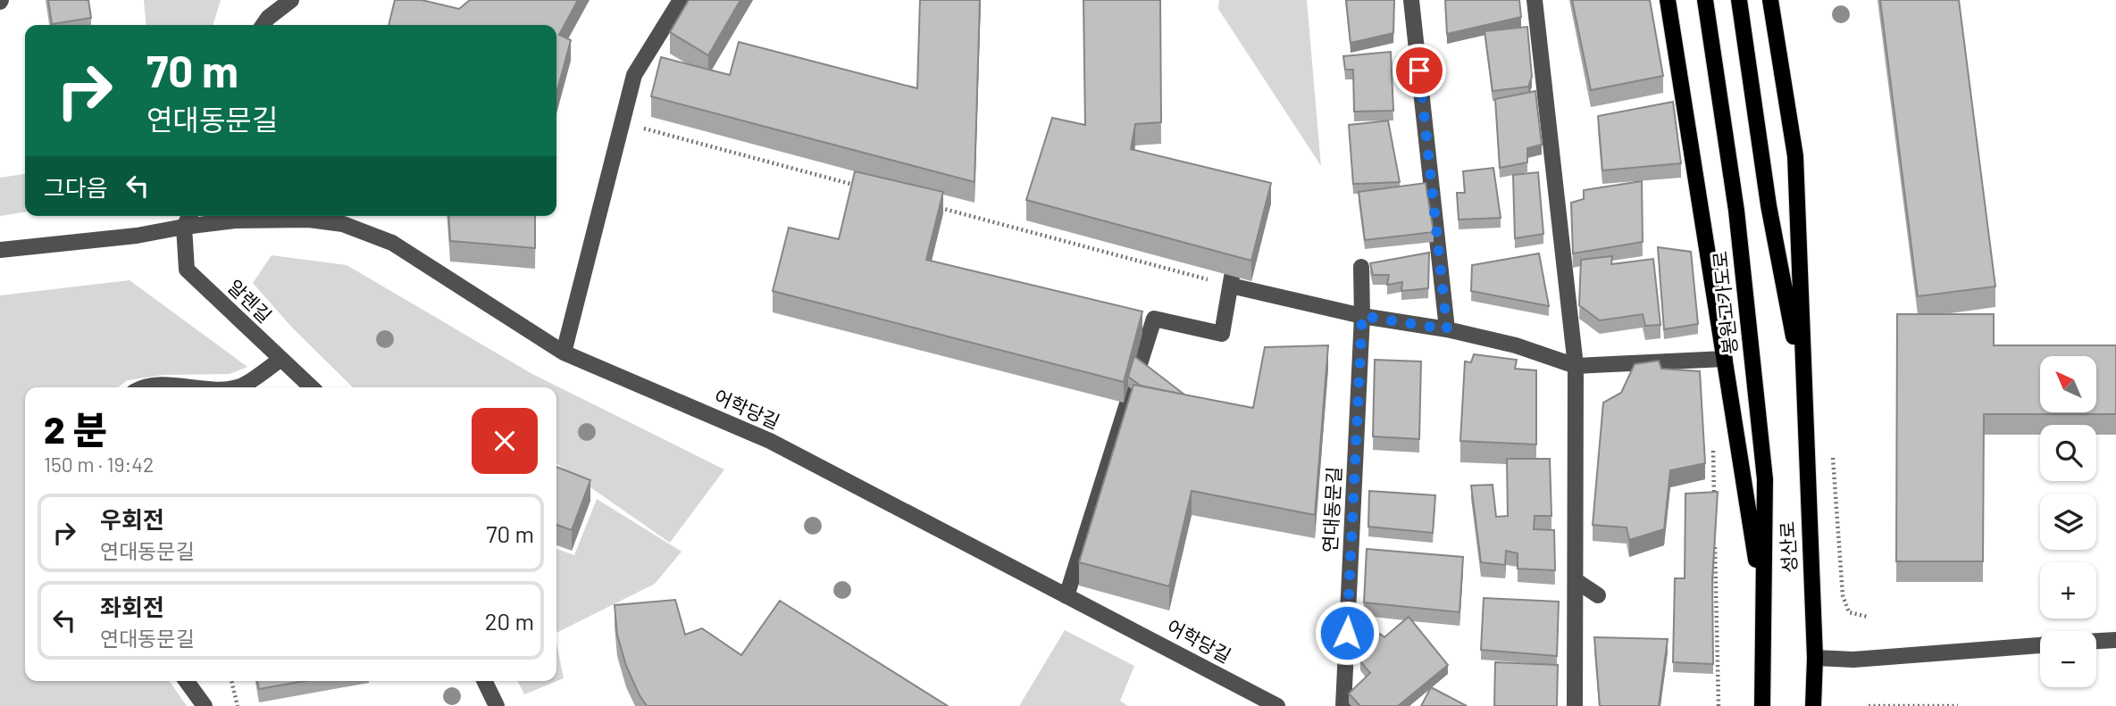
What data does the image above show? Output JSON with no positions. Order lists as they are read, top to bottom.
{
  "streets": {
    "main road": ["봉원고가도로", "성산로"],
    "street": ["알렌길", "어학당길", "연대동문길"]
  },
  "crossings": [
    ["알렌길", "어학당길"]
  ],
  "north": "top left",
  "page": {
    "turn": ["70 m", "연대동문길"],
    "then": "그다음",
    "map_buttons": ["+", "−"],
    "heading": ["2 분", "150 m · 19:42"],
    "list": [
      {
        "name": "우회전",
        "note": "연대동문길",
        "value": "70 m"
      },
      {
        "name": "좌회전",
        "note": "연대동문길",
        "value": "20 m"
      }
    ]
  }
}
